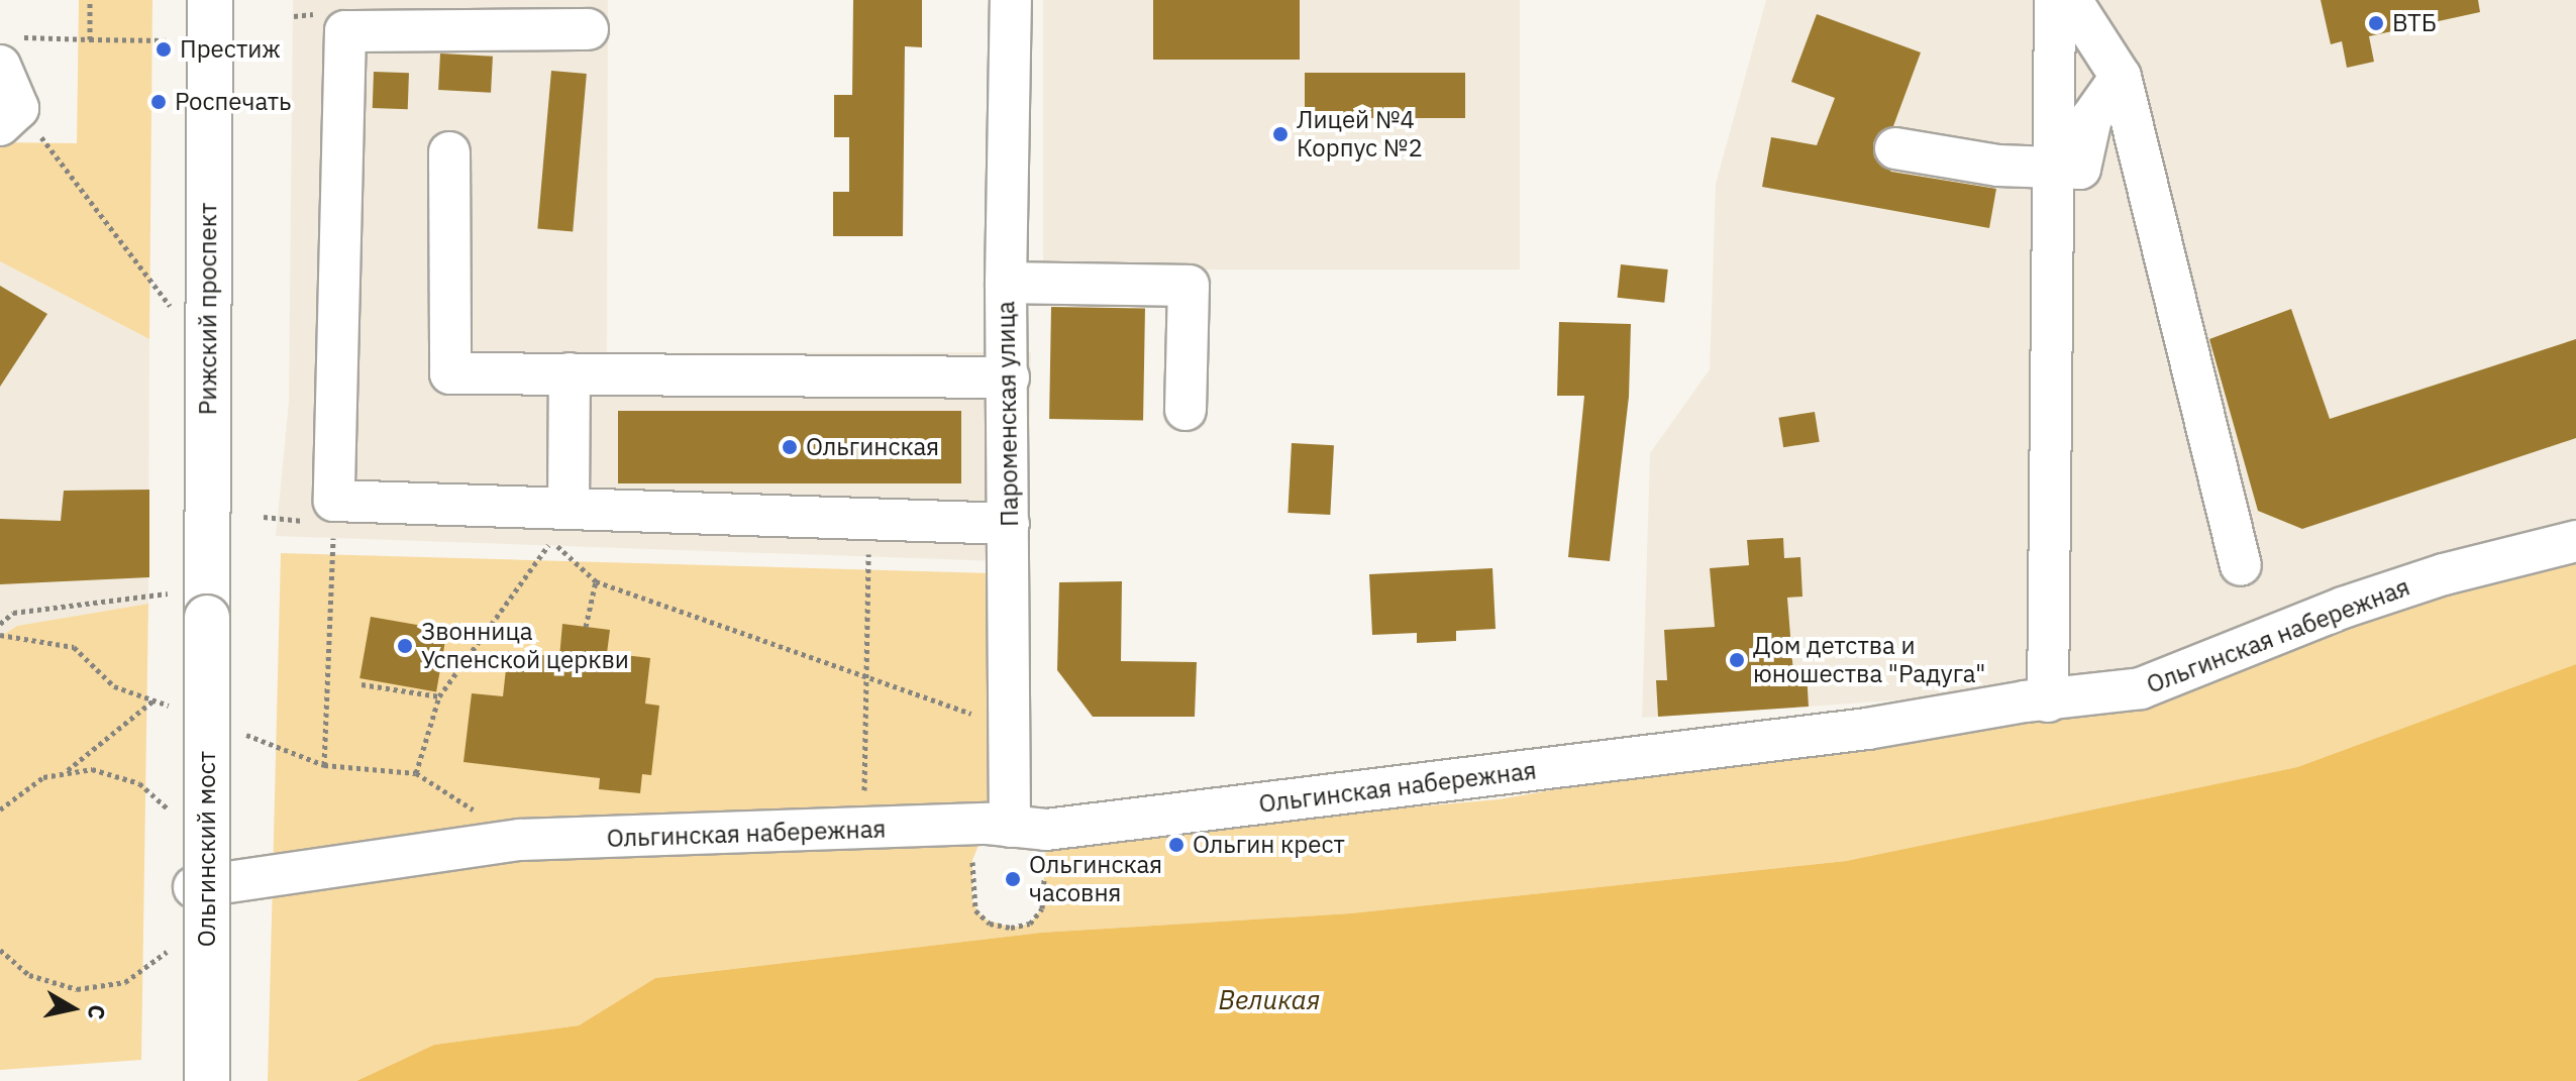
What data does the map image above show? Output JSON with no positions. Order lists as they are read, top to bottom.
{
  "streets": {
    "main road": ["Рижский проспект", "Ольгинский мост"],
    "street": ["Пароменская улица", "Ольгинская набережная"]
  },
  "crossings": [
    ["Рижский проспект", "Ольгинский мост"],
    ["Пароменская улица", "Ольгинская набережная"]
  ],
  "water": ["Великая"],
  "places": [
    "ВТБ",
    "Престиж",
    "Роспечать",
    "Лицей №4 Корпус №2",
    "Ольгинская",
    "Звонница Успенской церкви",
    "Дом детства и юношества \"Радуга\"",
    "Ольгин крест",
    "Ольгинская часовня"
  ],
  "north": "right"
}
